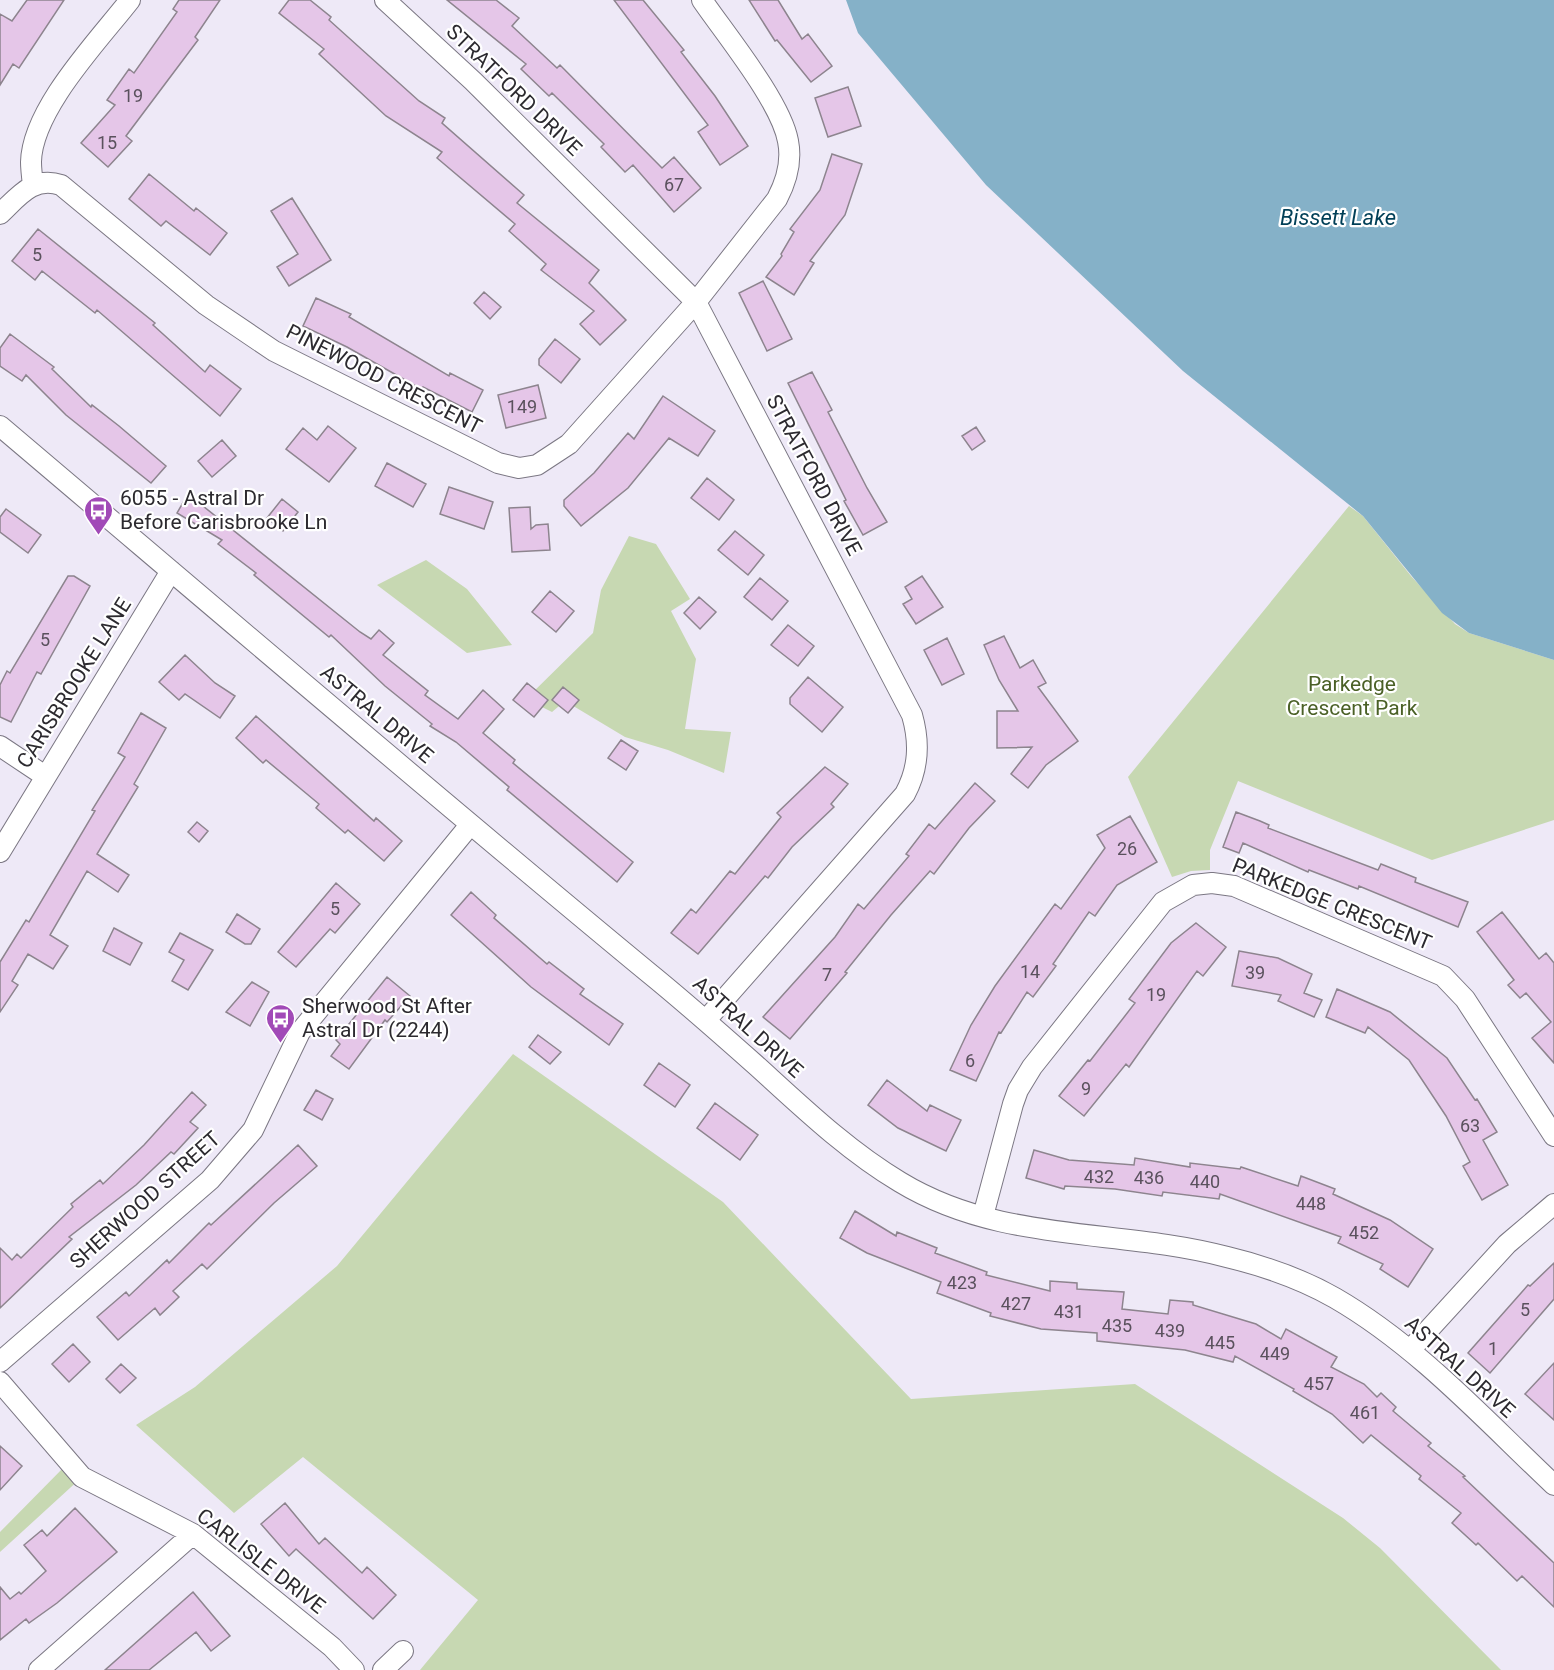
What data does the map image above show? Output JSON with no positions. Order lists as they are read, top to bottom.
{
  "streets": {
    "street": [
      "STRATFORD DRIVE",
      "PINEWOOD CRESCENT",
      "CARISBROOKE LANE",
      "ASTRAL DRIVE",
      "PARKEDGE CRESCENT",
      "SHERWOOD STREET",
      "CARLISLE DRIVE"
    ]
  },
  "crossings": [
    ["STRATFORD DRIVE", "PINEWOOD CRESCENT"],
    ["STRATFORD DRIVE", "ASTRAL DRIVE"],
    ["CARISBROOKE LANE", "ASTRAL DRIVE"],
    ["ASTRAL DRIVE", "PARKEDGE CRESCENT"],
    ["ASTRAL DRIVE", "SHERWOOD STREET"]
  ],
  "water": ["Bissett Lake"],
  "parks": ["Parkedge Crescent Park"],
  "places": {
    "bus stop": ["6055 - Astral Dr Before Carisbrooke Ln", "Sherwood St After Astral Dr (2244)"]
  },
  "house_numbers": [
    "19",
    "15",
    "67",
    "5",
    "149",
    "5",
    "26",
    "5",
    "14",
    "39",
    "7",
    "19",
    "6",
    "9",
    "63",
    "432",
    "436",
    "440",
    "448",
    "452",
    "423",
    "427",
    "5",
    "431",
    "435",
    "439",
    "445",
    "1",
    "449",
    "457",
    "461"
  ]
}
